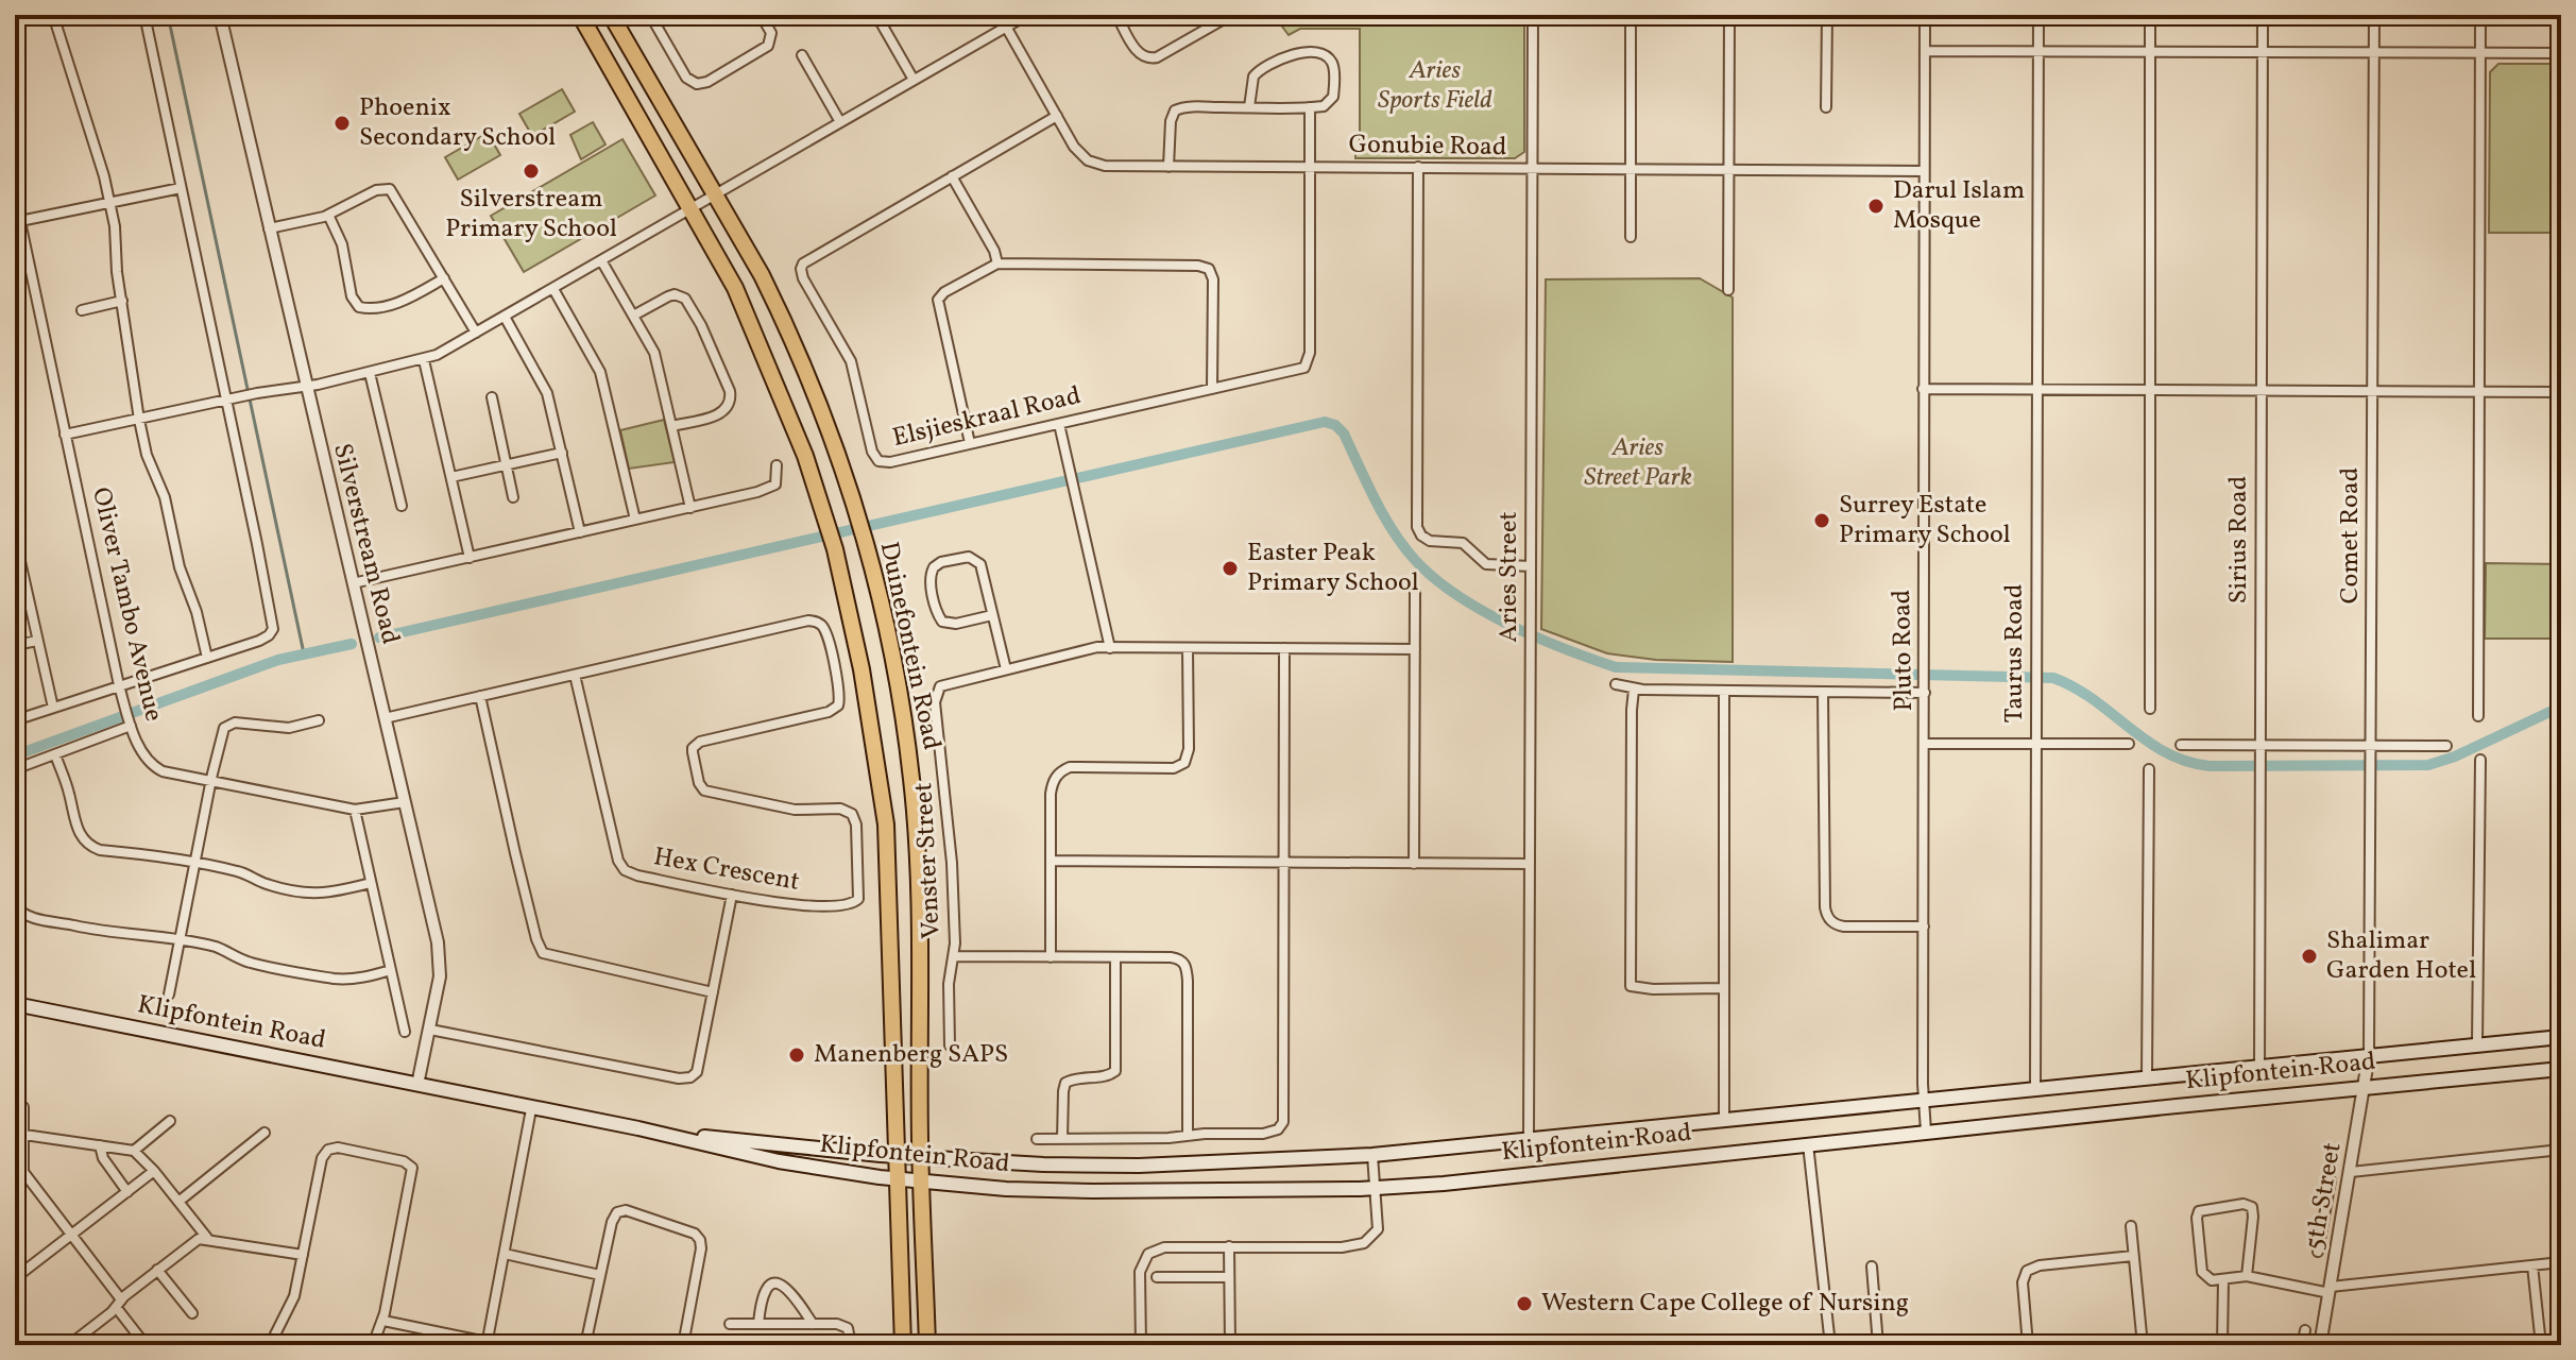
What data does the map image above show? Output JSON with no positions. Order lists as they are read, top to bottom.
{
  "streets": {
    "main road": ["Duinefontein Road", "Klipfontein Road"],
    "street": [
      "Gonubie Road",
      "Elsjieskraal Road",
      "Comet Road",
      "Sirius Road",
      "Silverstream Road",
      "Aries Street",
      "Oliver Tambo Avenue",
      "Pluto Road",
      "Taurus Road",
      "Venster Street",
      "Hex Crescent",
      "5th Street"
    ]
  },
  "crossings": [
    ["Gonubie Road", "Elsjieskraal Road"],
    ["Gonubie Road", "Aries Street"],
    ["Gonubie Road", "Pluto Road"],
    ["Comet Road", "Klipfontein Road"],
    ["Comet Road", "5th Street"],
    ["Sirius Road", "Klipfontein Road"],
    ["Silverstream Road", "Oliver Tambo Avenue"],
    ["Silverstream Road", "Klipfontein Road"],
    ["Aries Street", "Klipfontein Road"],
    ["Duinefontein Road", "Klipfontein Road"],
    ["Pluto Road", "Klipfontein Road"],
    ["Taurus Road", "Klipfontein Road"],
    ["Klipfontein Road", "5th Street"]
  ],
  "parks": ["Aries Sports Field", "Aries Street Park"],
  "places": [
    "Phoenix Secondary School",
    "Silverstream Primary School",
    "Darul Islam Mosque",
    "Surrey Estate Primary School",
    "Easter Peak Primary School",
    "Shalimar Garden Hotel",
    "Manenberg SAPS",
    "Western Cape College of Nursing"
  ]
}
